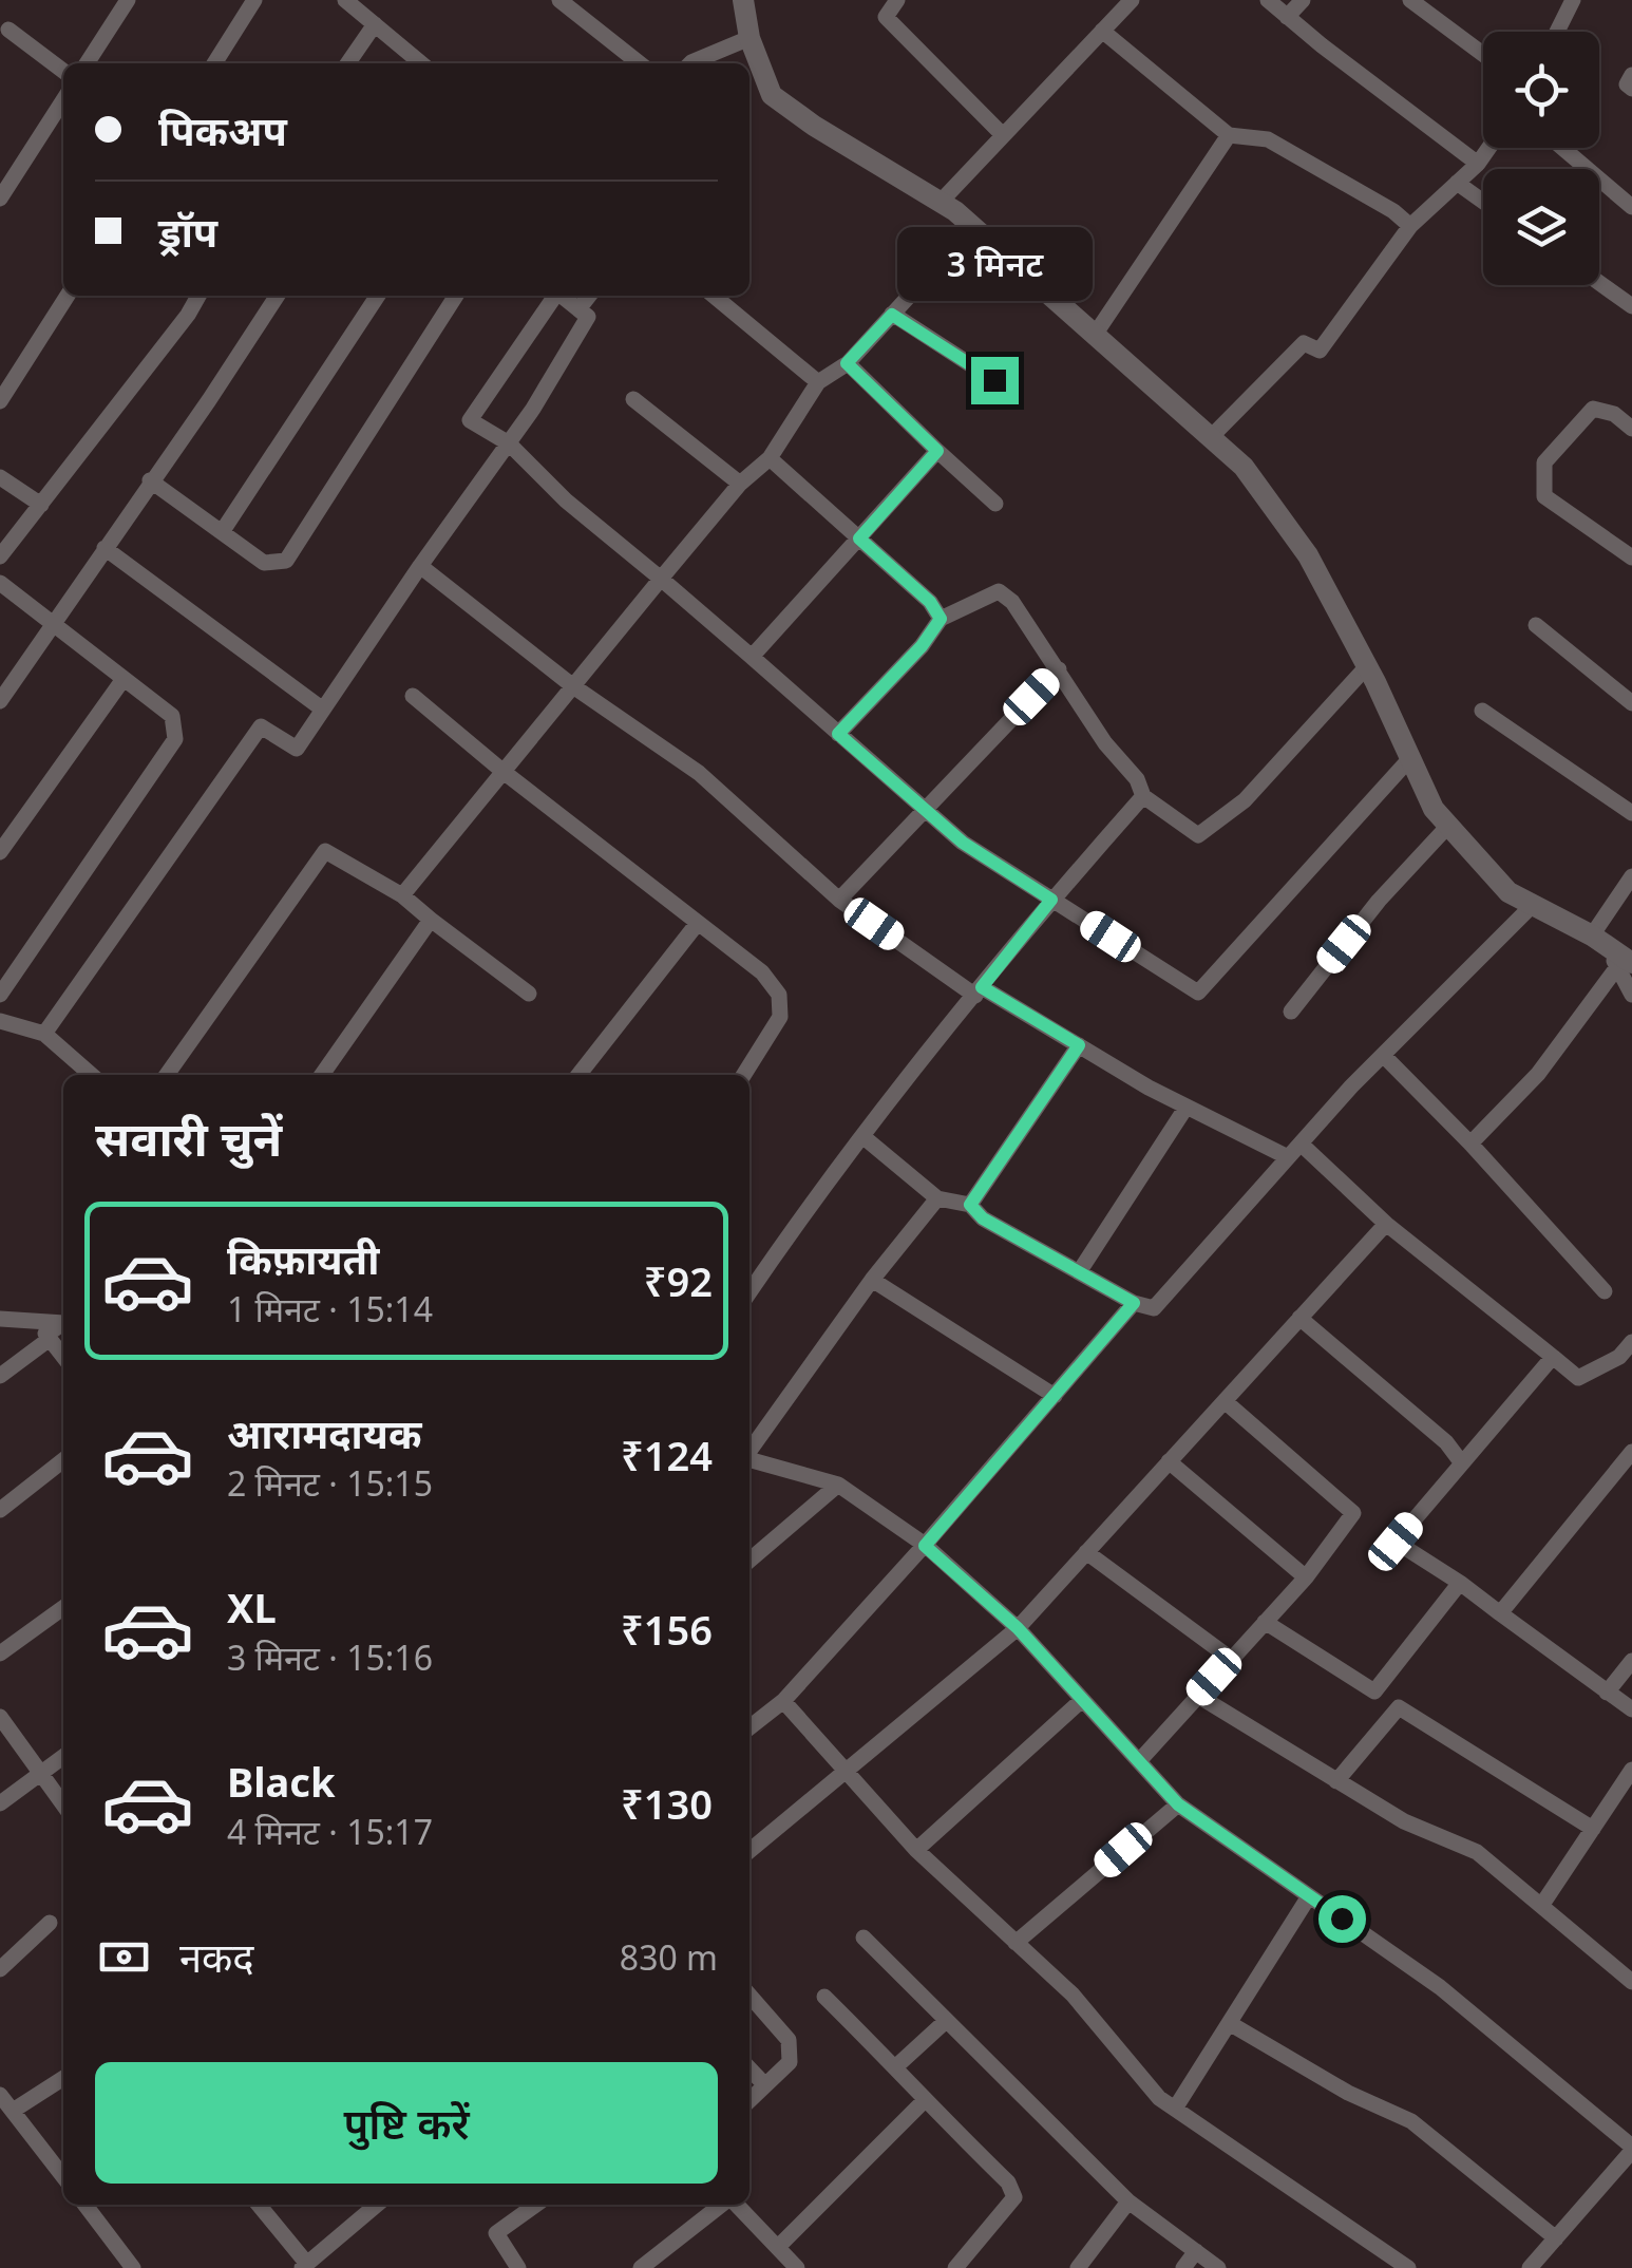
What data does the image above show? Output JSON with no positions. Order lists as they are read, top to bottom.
{
  "page": {
    "banner": ["पिकअप", "ड्रॉप"],
    "bubble": "3 मिनट",
    "heading": "सवारी चुनें",
    "list": [
      {
        "name": "किफ़ायती",
        "note": "1 मिनट · 15:14",
        "value": "₹92"
      },
      {
        "name": "आरामदायक",
        "note": "2 मिनट · 15:15",
        "value": "₹124"
      },
      {
        "name": "XL",
        "note": "3 मिनट · 15:16",
        "value": "₹156"
      },
      {
        "name": "Black",
        "note": "4 मिनट · 15:17",
        "value": "₹130"
      }
    ],
    "pay": ["नकद", "830 m"],
    "buttons": "पुष्टि करें"
  }
}
